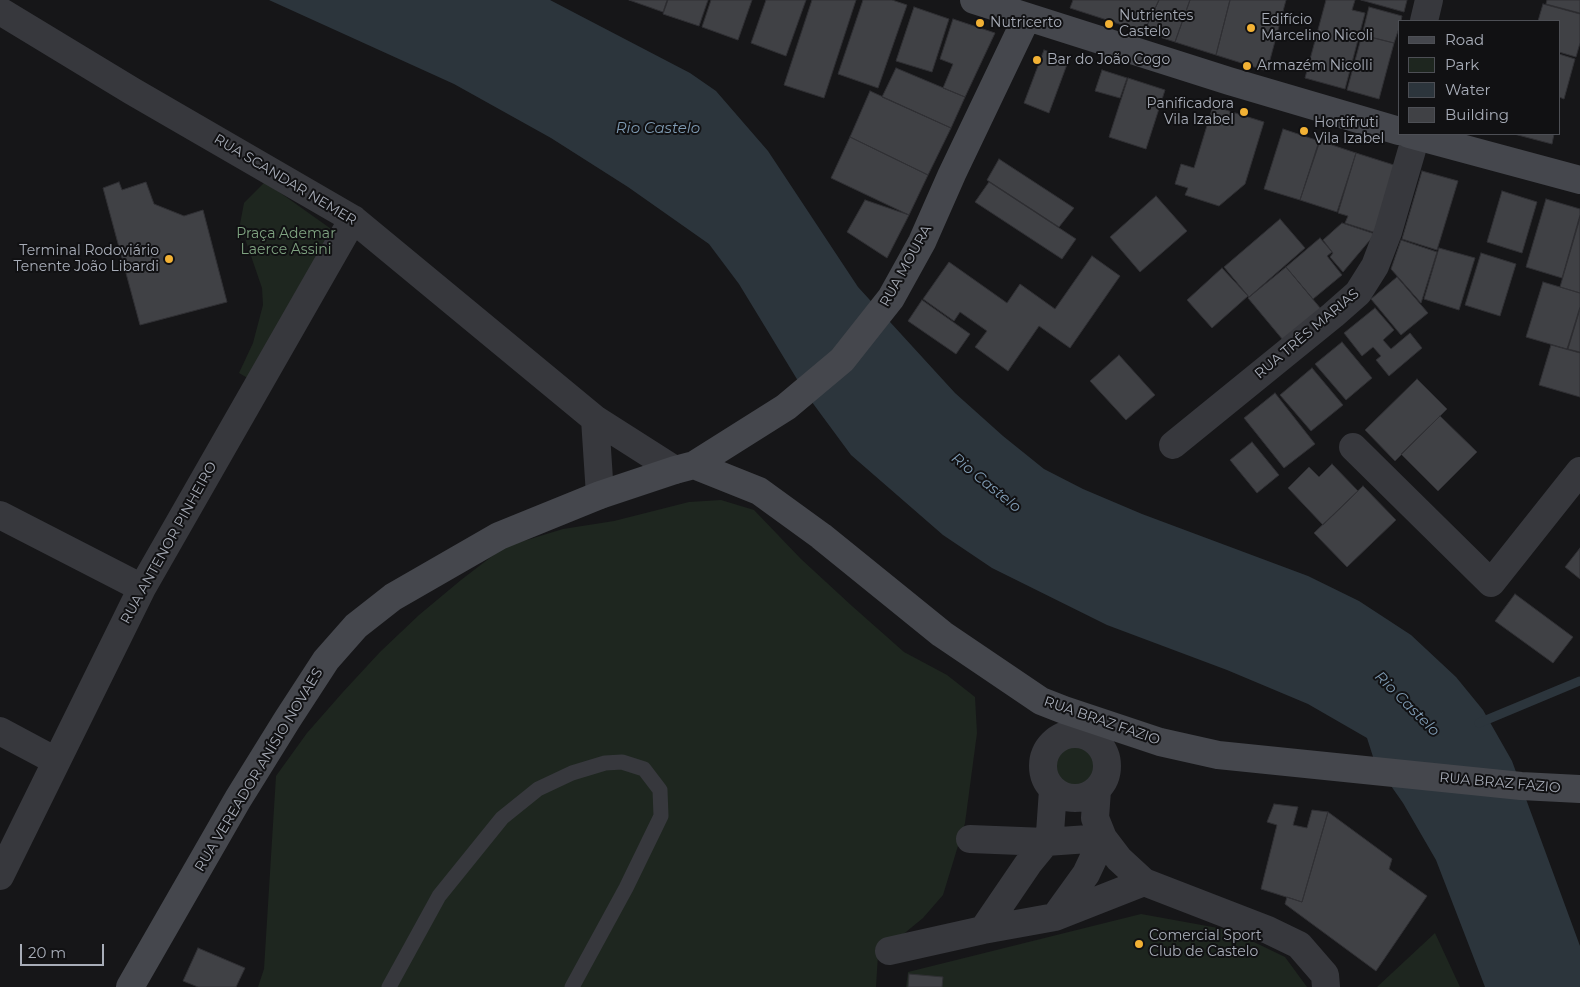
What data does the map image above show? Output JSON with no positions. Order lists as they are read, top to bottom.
{
  "streets": {
    "main road": ["RUA MOURA", "RUA BRAZ FAZIO", "RUA VEREADOR ANÍSIO NOVAES"],
    "street": ["RUA SCANDAR NEMER", "RUA TRÊS MARIAS", "RUA ANTENOR PINHEIRO"]
  },
  "crossings": [
    ["RUA SCANDAR NEMER", "RUA MOURA"],
    ["RUA SCANDAR NEMER", "RUA ANTENOR PINHEIRO"],
    ["RUA SCANDAR NEMER", "RUA BRAZ FAZIO"],
    ["RUA SCANDAR NEMER", "RUA VEREADOR ANÍSIO NOVAES"],
    ["RUA MOURA", "RUA BRAZ FAZIO"],
    ["RUA MOURA", "RUA VEREADOR ANÍSIO NOVAES"],
    ["RUA BRAZ FAZIO", "RUA VEREADOR ANÍSIO NOVAES"]
  ],
  "water": ["Rio Castelo"],
  "parks": ["Praça Ademar Laerce Assini"],
  "places": [
    "Nutricerto",
    "Nutrientes Castelo",
    "Edifício Marcelino Nicoli",
    "Bar do João Cogo",
    "Armazém Nicolli",
    "Panificadora Vila Izabel",
    "Hortifruti Vila Izabel",
    "Terminal Rodoviário Tenente João Libardi",
    "Comercial Sport Club de Castelo"
  ],
  "legend": [
    "Road",
    "Park",
    "Water",
    "Building"
  ],
  "scale_bar": "20 m"
}
